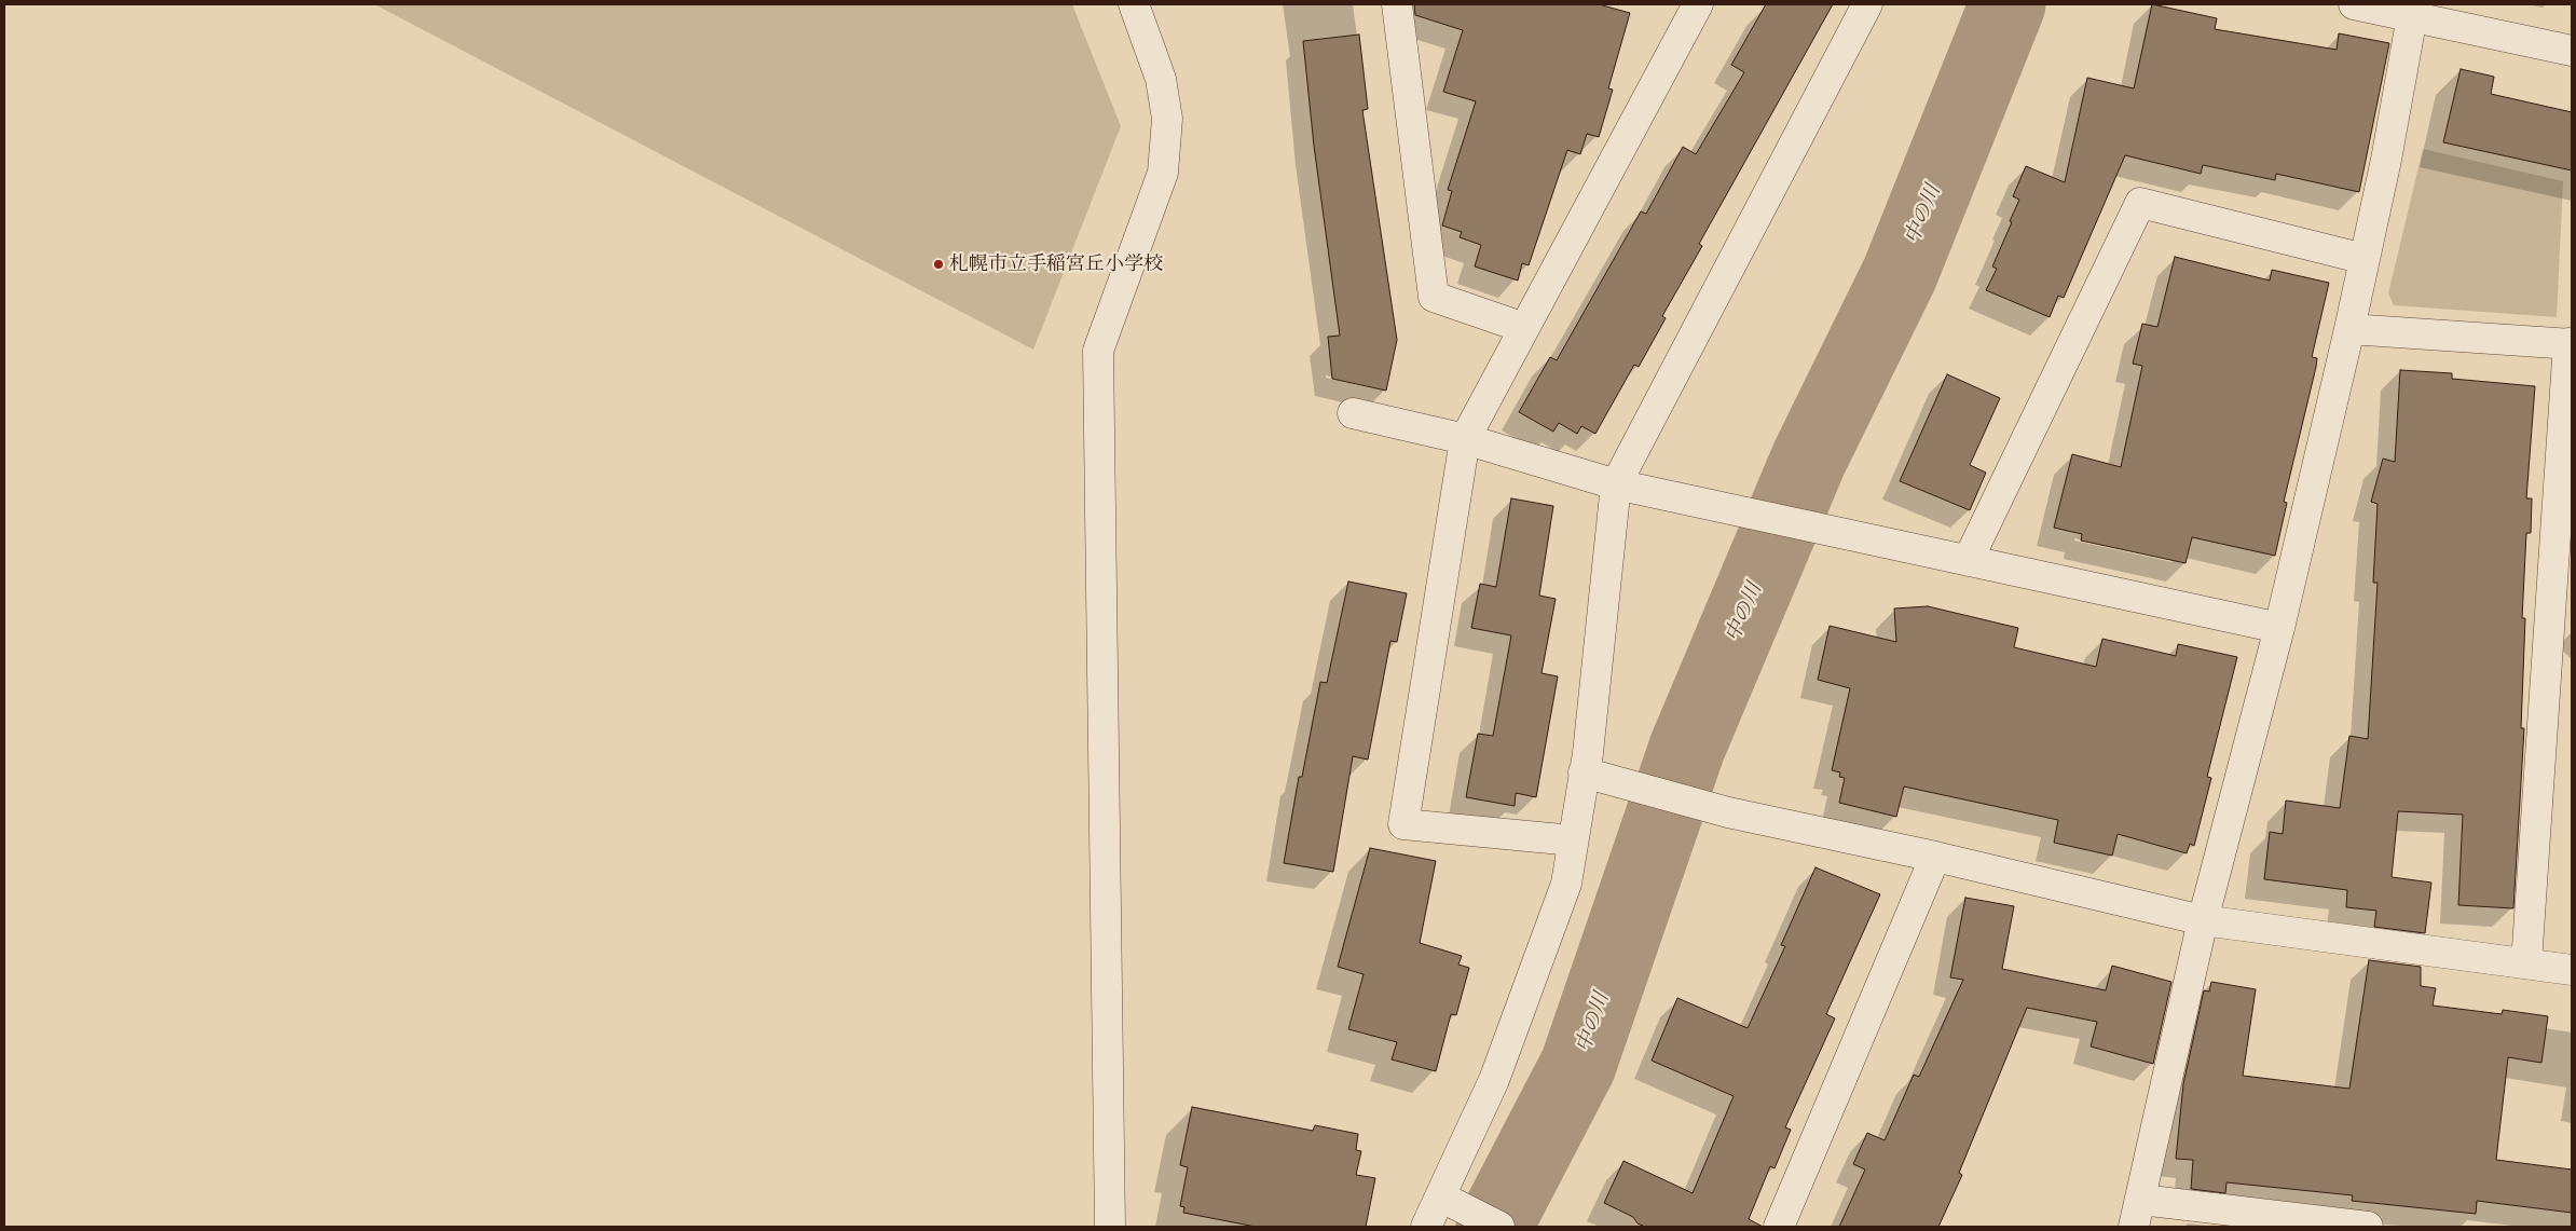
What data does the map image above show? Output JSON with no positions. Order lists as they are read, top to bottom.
{
  "water": ["中の川"],
  "places": ["札幌市立手稲宮丘小学校"]
}
